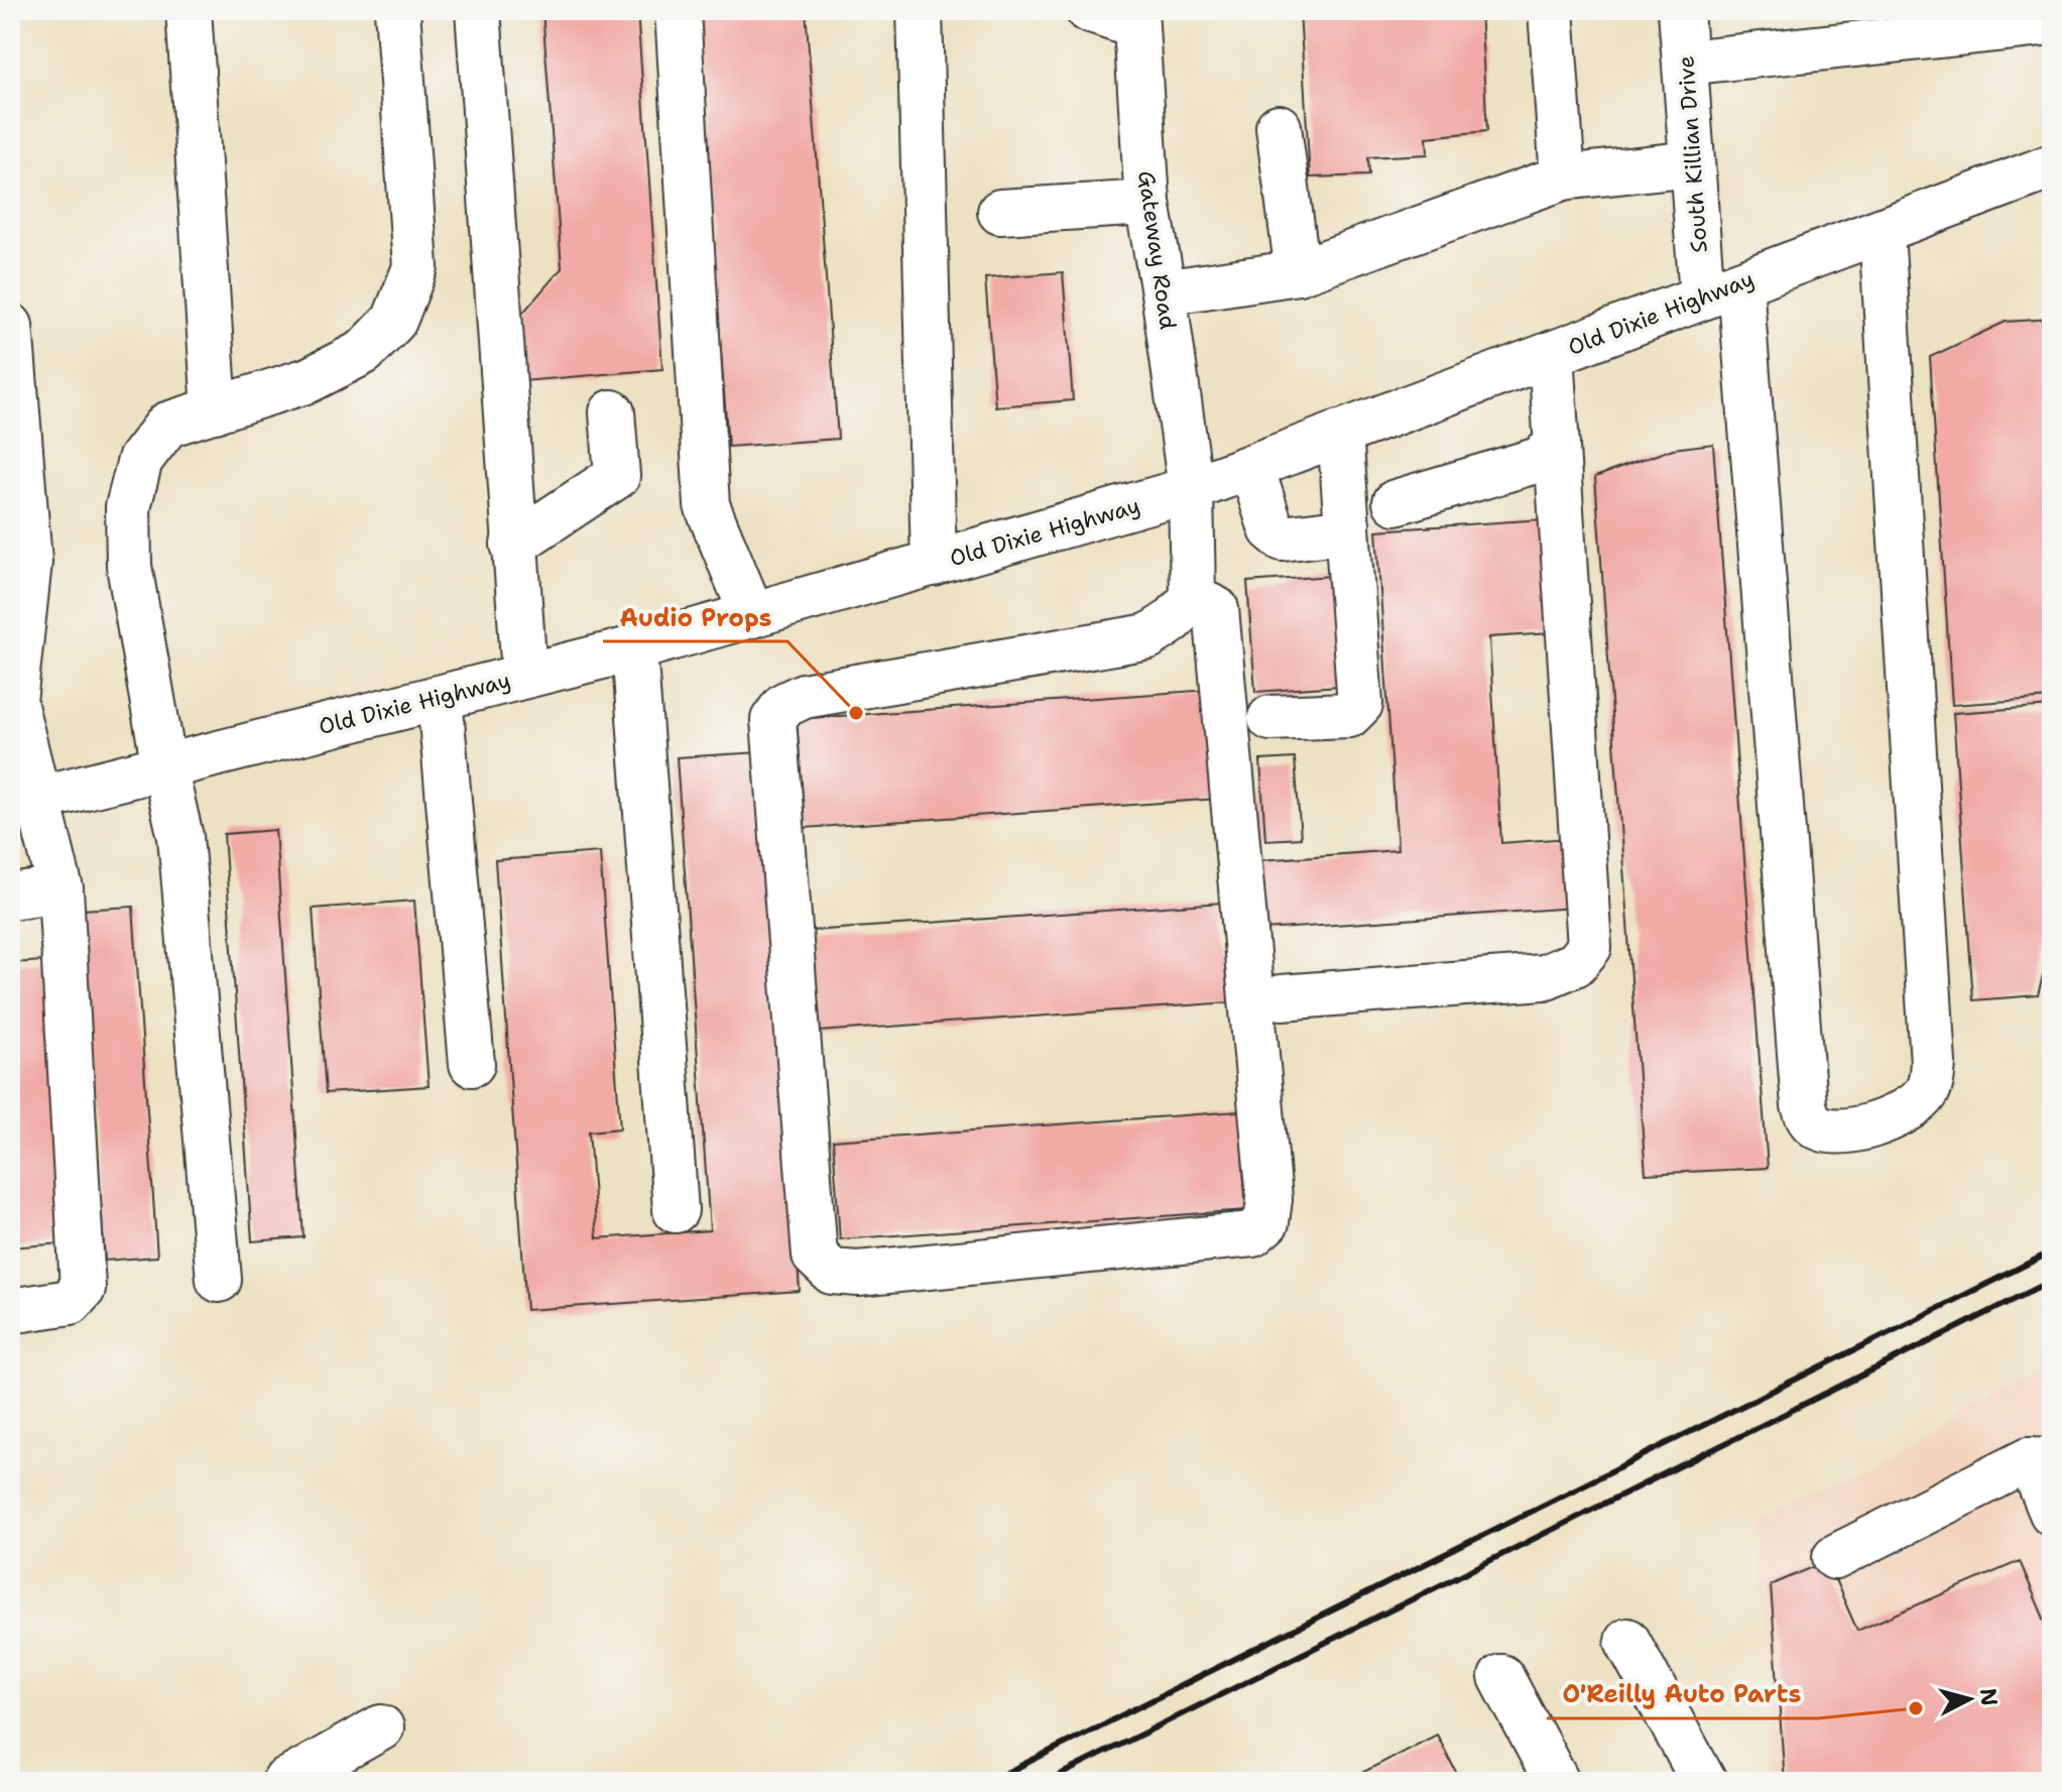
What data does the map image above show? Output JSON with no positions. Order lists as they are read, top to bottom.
{
  "streets": {
    "street": ["South Killian Drive", "Gateway Road", "Old Dixie Highway"]
  },
  "crossings": [
    ["South Killian Drive", "Old Dixie Highway"],
    ["Gateway Road", "Old Dixie Highway"]
  ],
  "places": ["Audio Props", "O'Reilly Auto Parts"],
  "north": "right"
}
